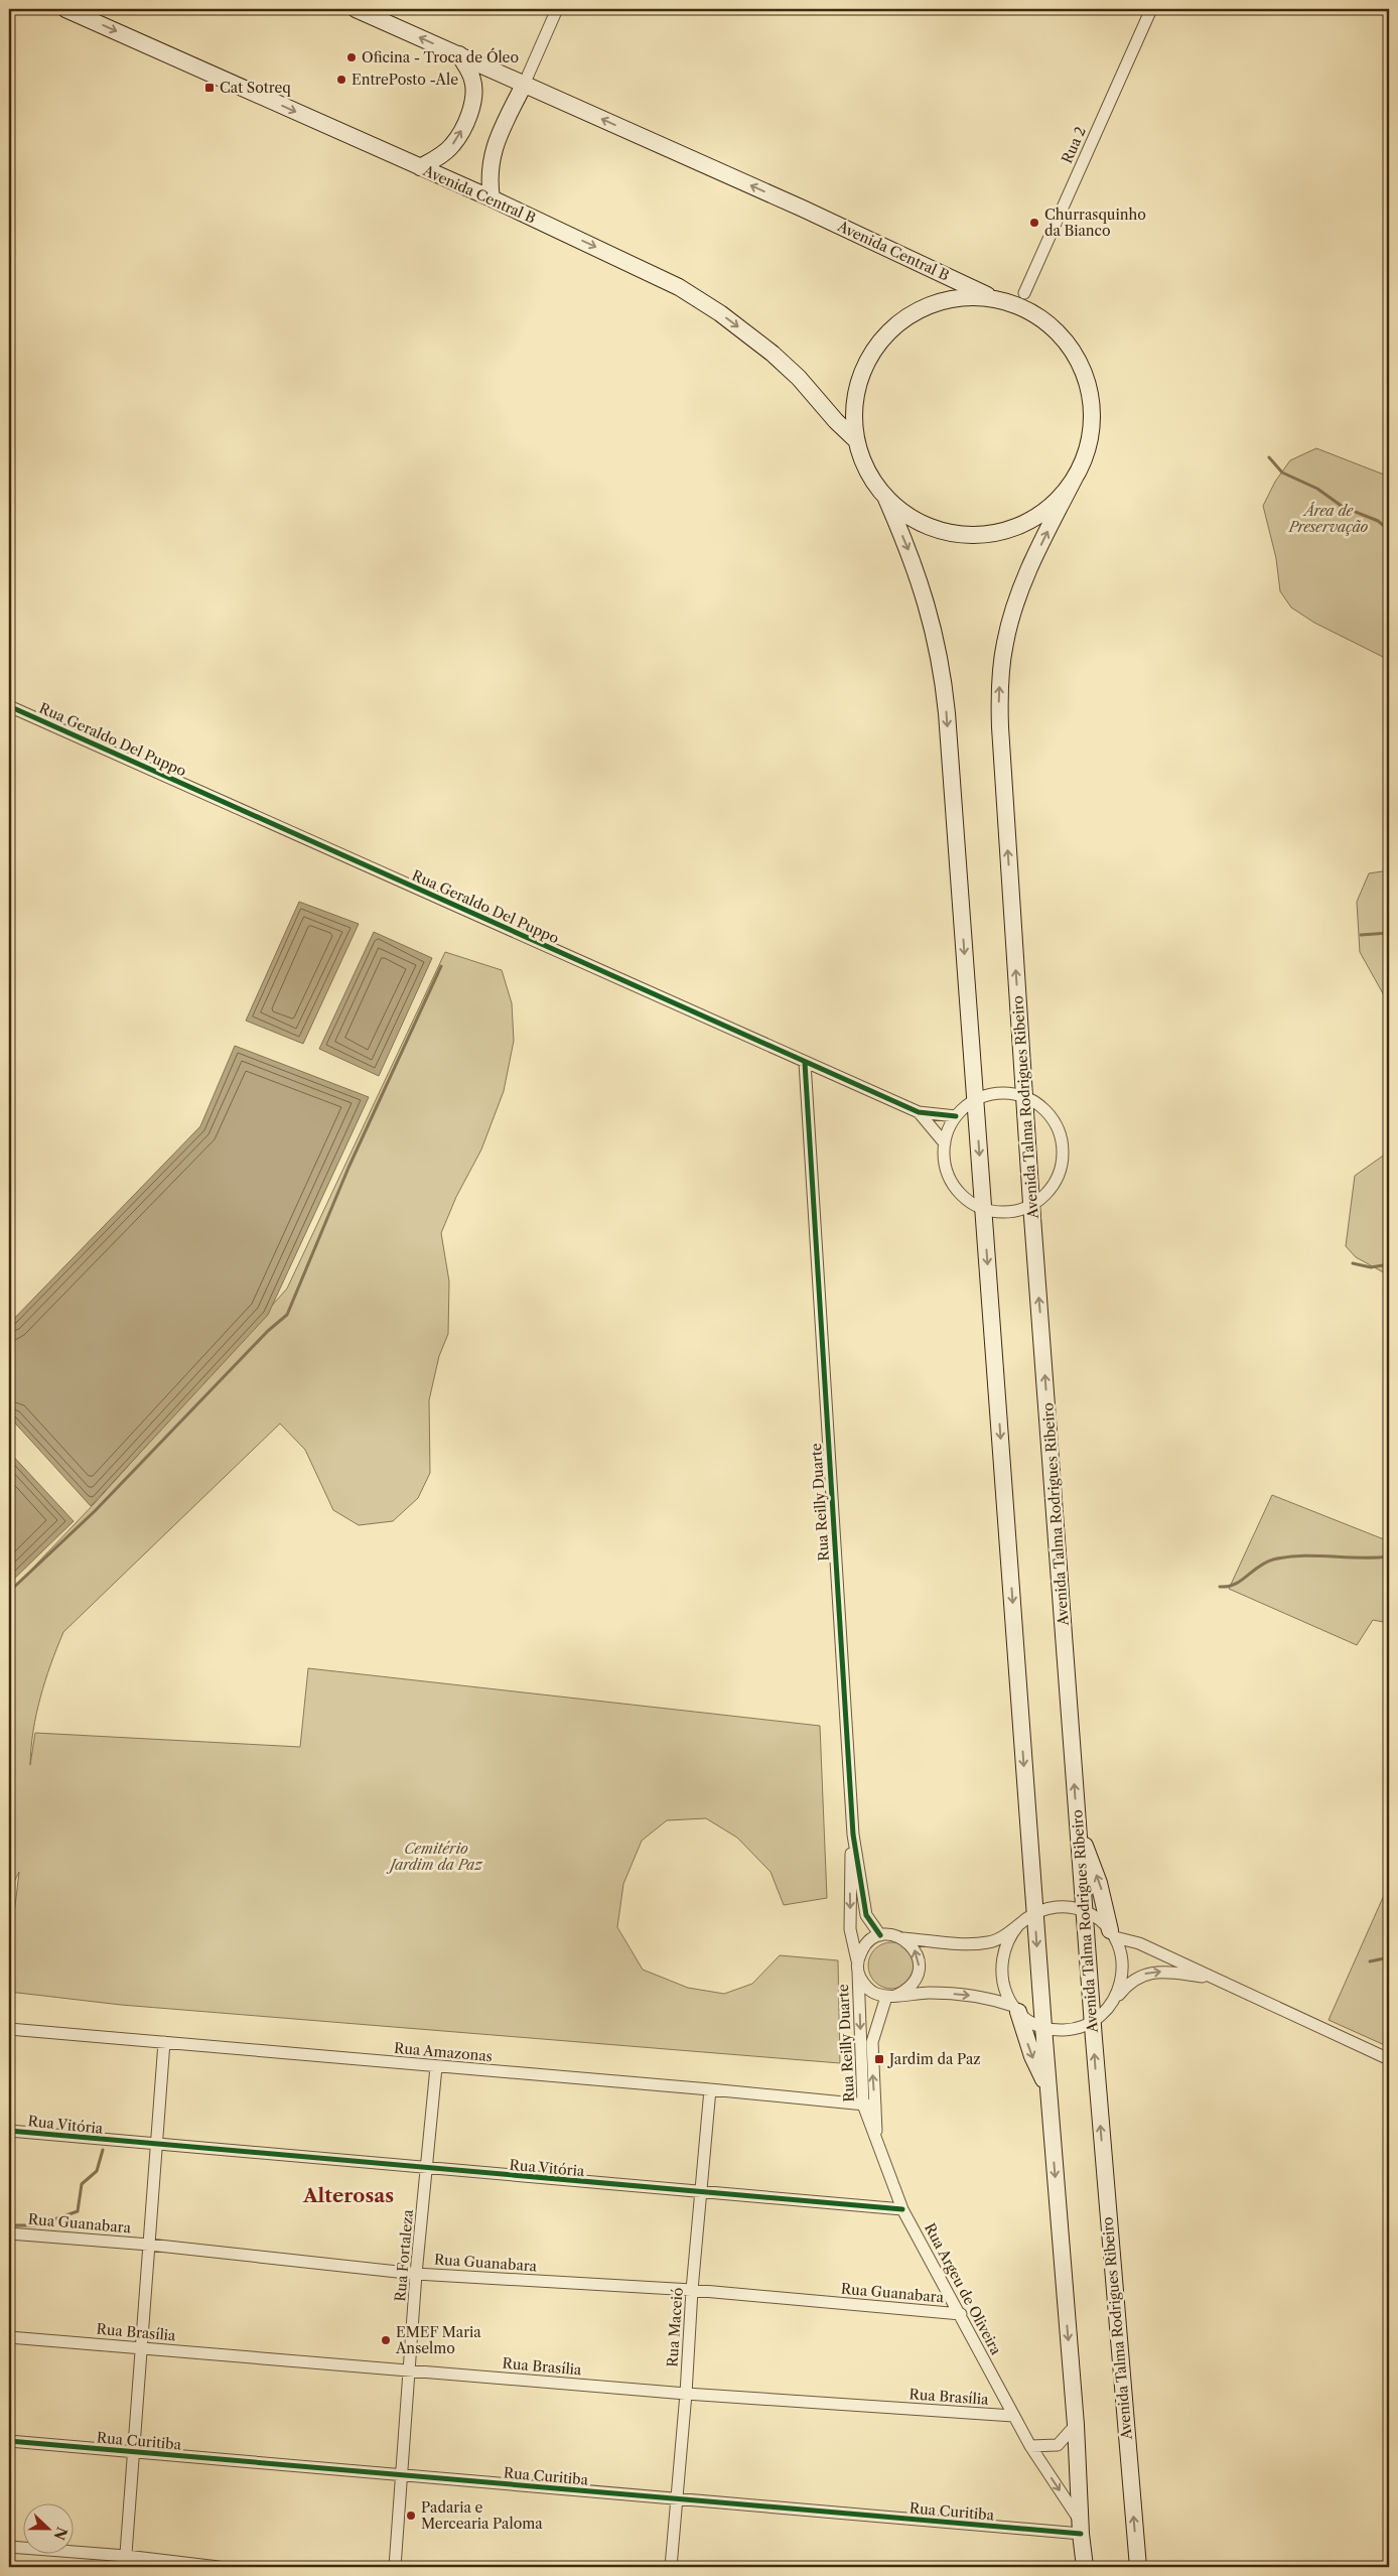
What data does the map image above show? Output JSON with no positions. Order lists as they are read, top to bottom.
{
  "streets": {
    "main road": ["Avenida Central B", "Avenida Talma Rodrigues Ribeiro"],
    "street": [
      "Rua 2",
      "Rua Geraldo Del Puppo",
      "Rua Reilly Duarte",
      "Rua Amazonas",
      "Rua Vitória",
      "Rua Guanabara",
      "Rua Fortaleza",
      "Rua Argeu de Oliveira",
      "Rua Maceió",
      "Rua Brasília",
      "Rua Curitiba"
    ]
  },
  "crossings": [
    ["Avenida Central B", "Avenida Talma Rodrigues Ribeiro"],
    ["Rua Geraldo Del Puppo", "Rua Reilly Duarte"],
    ["Rua Reilly Duarte", "Rua Amazonas"],
    ["Rua Reilly Duarte", "Rua Argeu de Oliveira"],
    ["Rua Amazonas", "Rua Fortaleza"],
    ["Rua Amazonas", "Rua Maceió"],
    ["Rua Vitória", "Rua Fortaleza"],
    ["Rua Vitória", "Rua Argeu de Oliveira"],
    ["Rua Vitória", "Rua Maceió"],
    ["Rua Guanabara", "Rua Fortaleza"],
    ["Rua Guanabara", "Rua Argeu de Oliveira"],
    ["Rua Guanabara", "Rua Maceió"],
    ["Rua Fortaleza", "Rua Brasília"],
    ["Rua Fortaleza", "Rua Curitiba"],
    ["Rua Argeu de Oliveira", "Rua Brasília"],
    ["Rua Argeu de Oliveira", "Rua Curitiba"],
    ["Rua Maceió", "Rua Brasília"],
    ["Rua Maceió", "Rua Curitiba"]
  ],
  "districts": ["Alterosas"],
  "parks": ["Área de Preservação", "Cemitério Jardim da Paz"],
  "places": {
    "other": [
      "Oficina - Troca de Óleo",
      "EntrePosto -Ale",
      "Churrasquinho da Bianco",
      "EMEF Maria Anselmo",
      "Padaria e Mercearia Paloma"
    ],
    "transit": ["Cat Sotreq", "Jardim da Paz"]
  },
  "north": "right"
}
